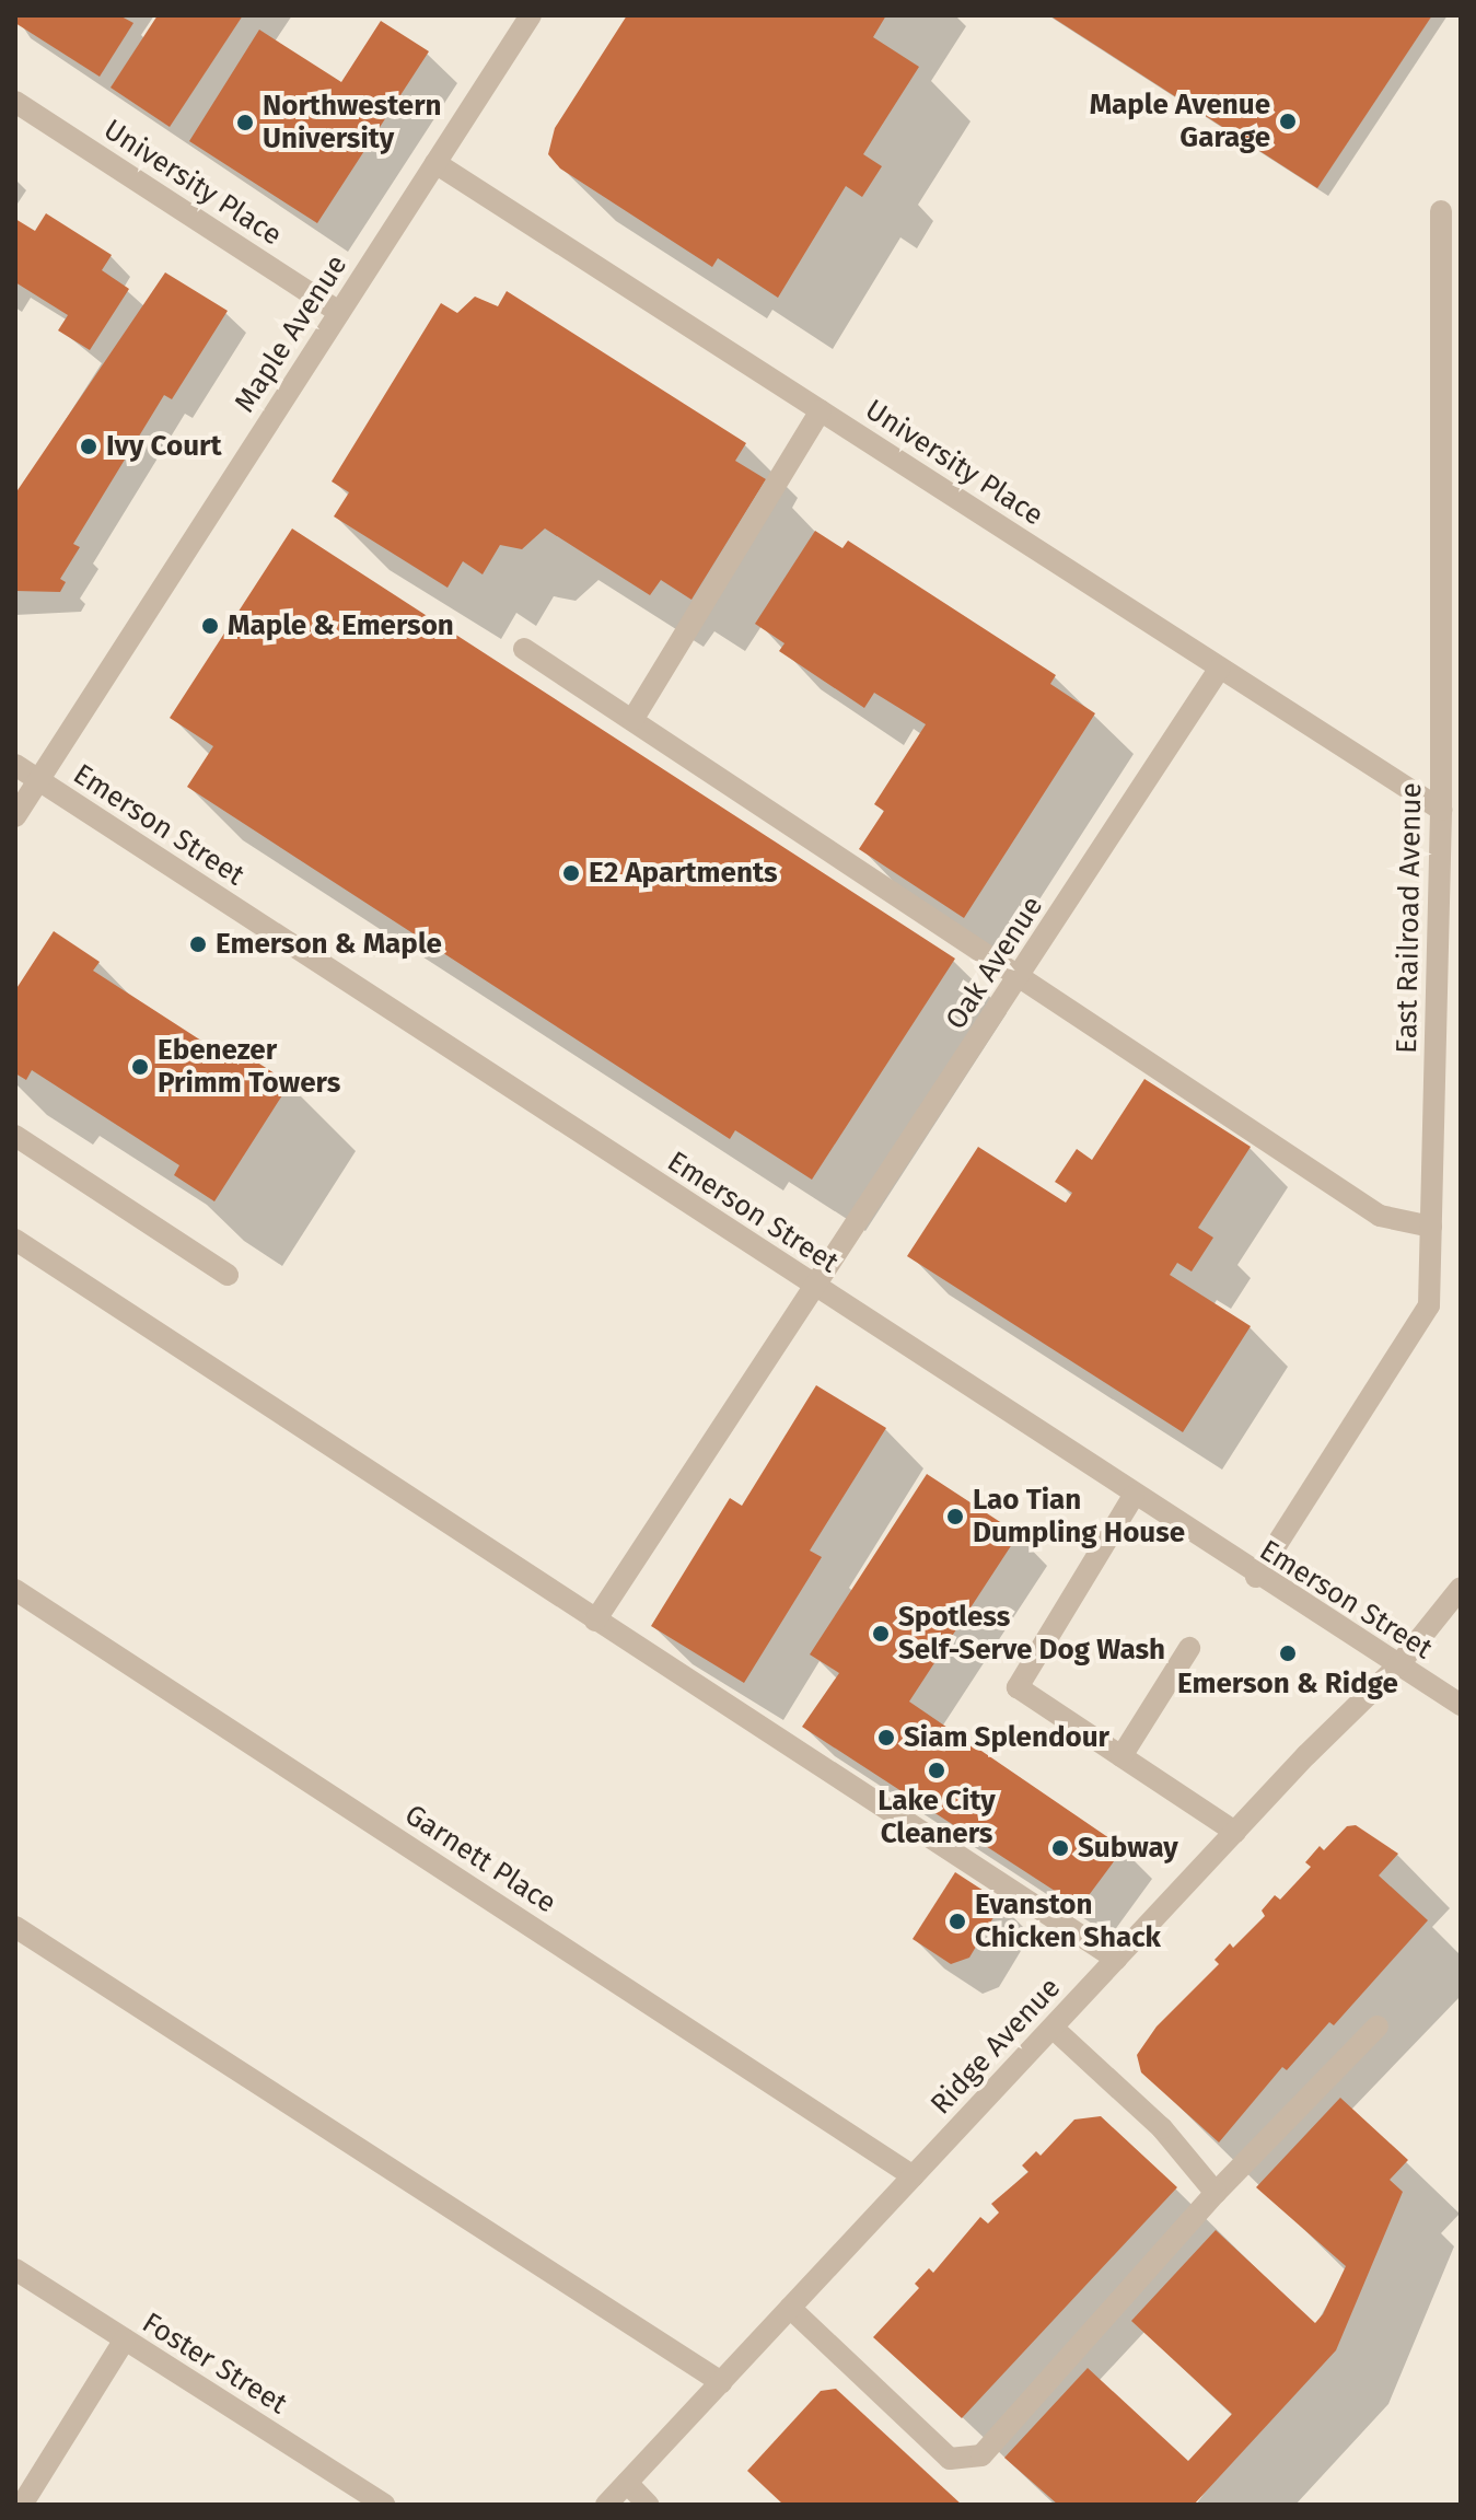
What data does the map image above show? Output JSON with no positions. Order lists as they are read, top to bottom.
{
  "streets": {
    "street": [
      "University Place",
      "Maple Avenue",
      "Emerson Street",
      "East Railroad Avenue",
      "Oak Avenue",
      "Garnett Place",
      "Ridge Avenue",
      "Foster Street"
    ]
  },
  "crossings": [
    ["University Place", "Maple Avenue"],
    ["University Place", "East Railroad Avenue"],
    ["University Place", "Oak Avenue"],
    ["Maple Avenue", "Emerson Street"],
    ["Emerson Street", "East Railroad Avenue"],
    ["Emerson Street", "Oak Avenue"],
    ["Emerson Street", "Ridge Avenue"],
    ["Garnett Place", "Ridge Avenue"]
  ],
  "places": [
    "Maple Avenue Garage",
    "Northwestern University",
    "Ivy Court",
    "Maple & Emerson",
    "E2 Apartments",
    "Emerson & Maple",
    "Ebenezer Primm Towers",
    "Lao Tian Dumpling House",
    "Spotless Self-Serve Dog Wash",
    "Emerson & Ridge",
    "Siam Splendour",
    "Lake City Cleaners",
    "Subway",
    "Evanston Chicken Shack"
  ]
}
